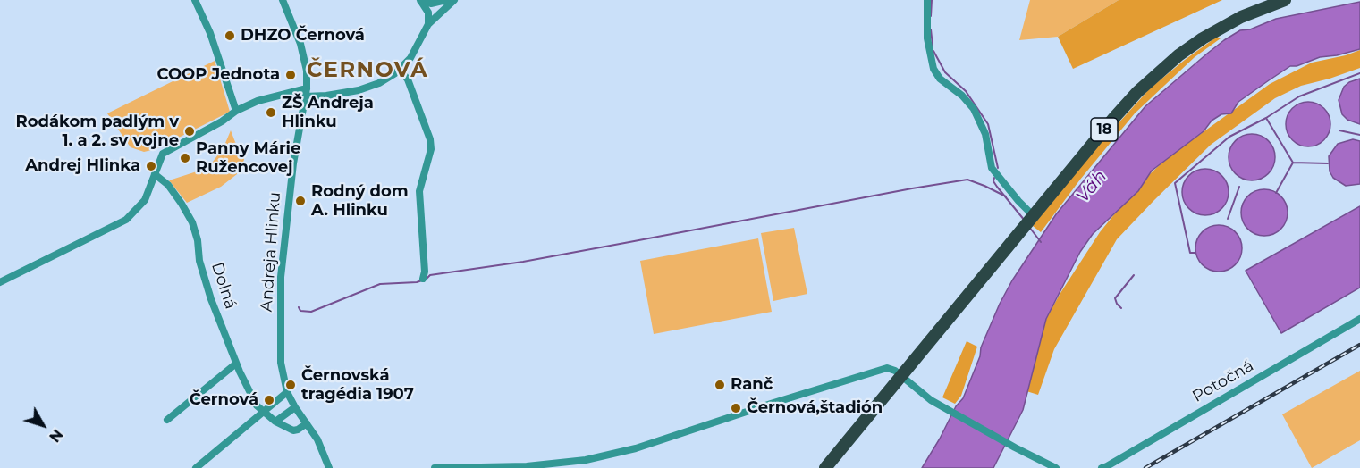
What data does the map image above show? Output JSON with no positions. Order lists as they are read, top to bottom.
{
  "streets": {
    "main road": ["18"],
    "street": ["Andreja Hlinku", "Dolná", "Potočná"]
  },
  "districts": ["ČERNOVÁ"],
  "water": ["Váh"],
  "places": [
    "DHZO Černová",
    "COOP Jednota",
    "ZŠ Andreja Hlinku",
    "Rodákom padlým v 1. a 2. sv vojne",
    "Panny Márie Ružencovej",
    "Andrej Hlinka",
    "Rodný dom A. Hlinku",
    "Černovská tragédia 1907",
    "Ranč",
    "Černová",
    "Černová,štadión"
  ],
  "north": "bottom right"
}
